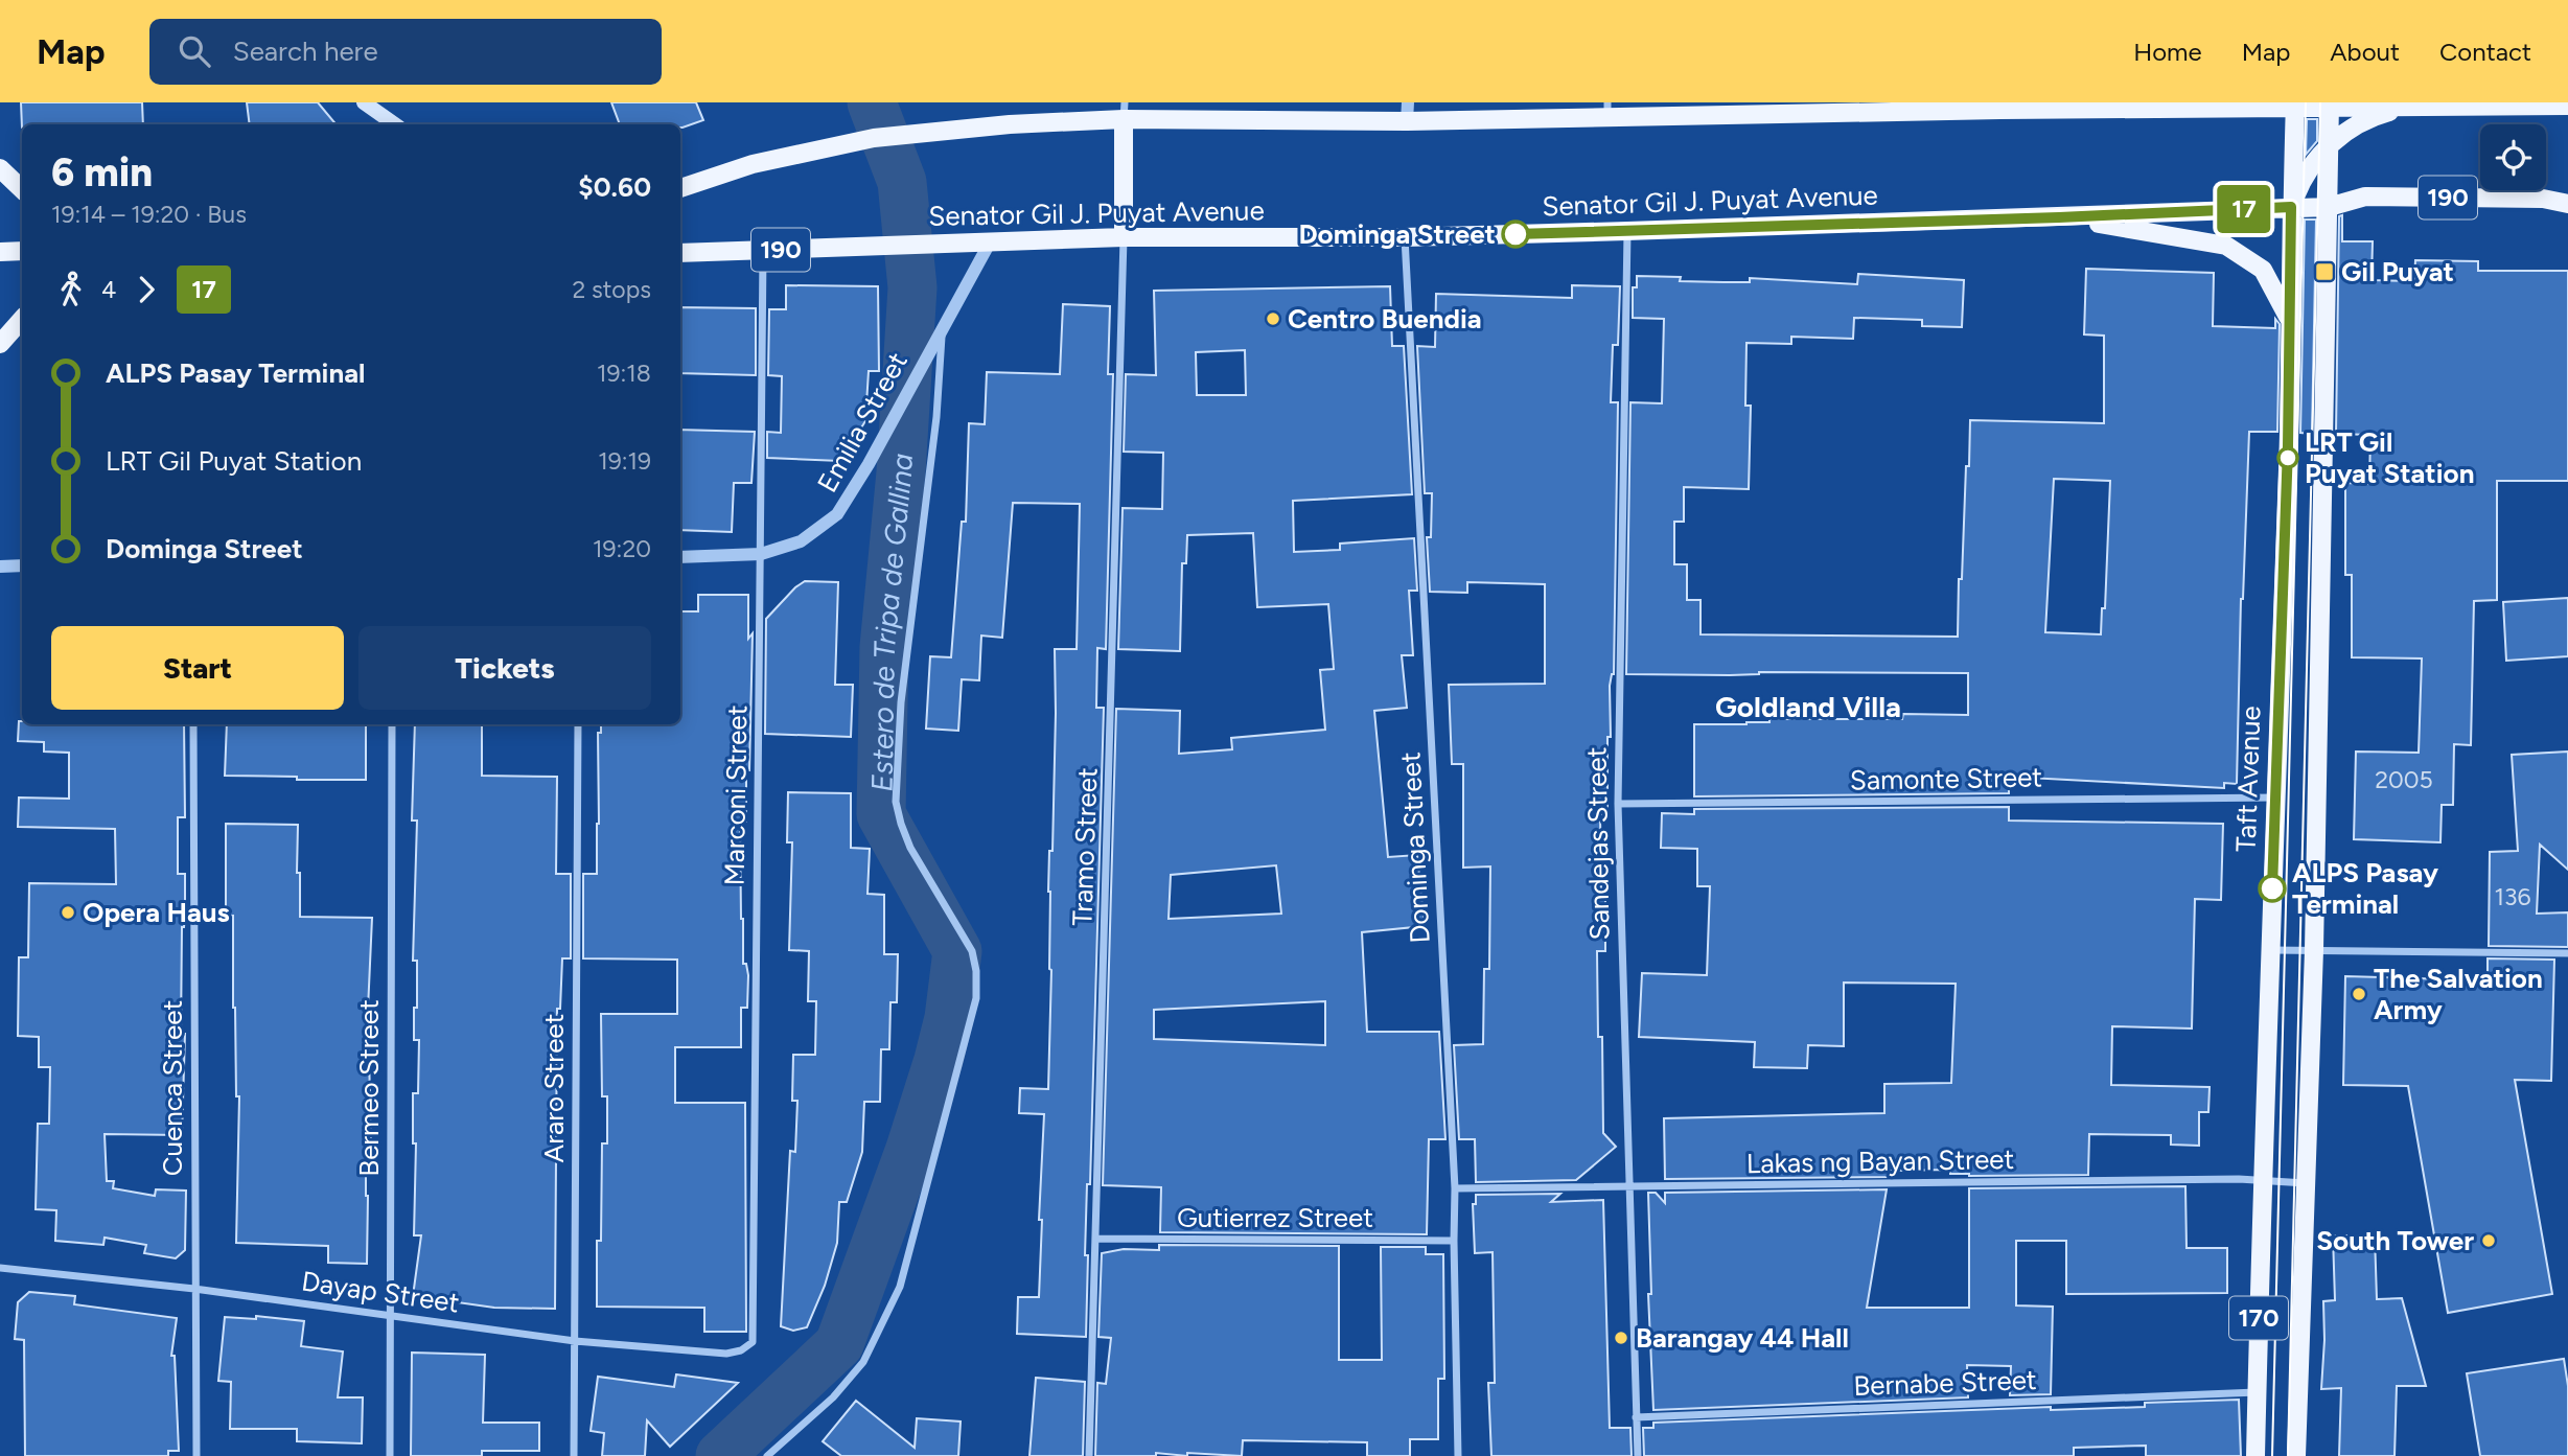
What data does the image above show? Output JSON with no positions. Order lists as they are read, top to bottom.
{
  "streets": {
    "main road": [
      "190",
      "Senator Gil J. Puyat Avenue",
      "Taft Avenue",
      "170"
    ],
    "street": [
      "Emilia Street",
      "Samonte Street",
      "Marconi Street",
      "Sandejas Street",
      "Tramo Street",
      "Dominga Street",
      "Cuenca Street",
      "Bermeo Street",
      "Araro Street",
      "Lakas ng Bayan Street",
      "Gutierrez Street",
      "Dayap Street",
      "Bernabe Street"
    ]
  },
  "crossings": [
    ["Senator Gil J. Puyat Avenue", "Emilia Street"],
    ["Senator Gil J. Puyat Avenue", "Taft Avenue"],
    ["Senator Gil J. Puyat Avenue", "Marconi Street"],
    ["Senator Gil J. Puyat Avenue", "Sandejas Street"],
    ["Senator Gil J. Puyat Avenue", "Tramo Street"],
    ["Senator Gil J. Puyat Avenue", "Dominga Street"],
    ["Senator Gil J. Puyat Avenue", "170"],
    ["Emilia Street", "Marconi Street"],
    ["Samonte Street", "Taft Avenue"],
    ["Samonte Street", "Sandejas Street"],
    ["Taft Avenue", "Lakas ng Bayan Street"],
    ["Taft Avenue", "Bernabe Street"],
    ["Marconi Street", "Dayap Street"],
    ["Sandejas Street", "Lakas ng Bayan Street"],
    ["Sandejas Street", "Bernabe Street"],
    ["Tramo Street", "Gutierrez Street"],
    ["Dominga Street", "Lakas ng Bayan Street"],
    ["Dominga Street", "Gutierrez Street"],
    ["Cuenca Street", "Dayap Street"],
    ["Bermeo Street", "Dayap Street"],
    ["Araro Street", "Dayap Street"],
    ["Lakas ng Bayan Street", "170"]
  ],
  "districts": ["Goldland Villa"],
  "water": ["Estero de Tripa de Gallina"],
  "places": {
    "other": [
      "Dominga Street",
      "Centro Buendia",
      "LRT Gil Puyat Station",
      "ALPS Pasay Terminal",
      "Opera Haus",
      "The Salvation Army",
      "South Tower",
      "Barangay 44 Hall"
    ],
    "transit": ["Gil Puyat"]
  },
  "lines": ["bus line 17"],
  "house_numbers": ["2005", "136"],
  "page": {
    "header": "Map",
    "search": "Search here",
    "nav": [
      "Home",
      "Map",
      "About",
      "Contact"
    ],
    "on_map": "17",
    "heading": ["6 min", "19:14 – 19:20 · Bus", "$0.60"],
    "legs": ["4", "17", "2 stops"],
    "list": [
      {
        "name": "ALPS Pasay Terminal",
        "value": "19:18"
      },
      {
        "name": "LRT Gil Puyat Station",
        "value": "19:19"
      },
      {
        "name": "Dominga Street",
        "value": "19:20"
      }
    ],
    "buttons": ["Start", "Tickets"]
  }
}
